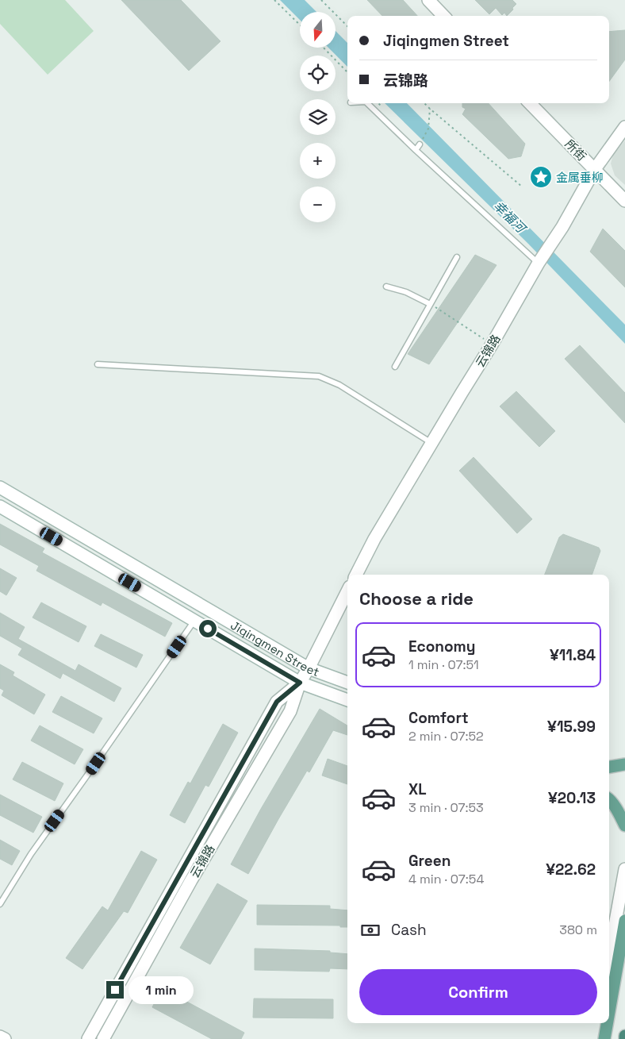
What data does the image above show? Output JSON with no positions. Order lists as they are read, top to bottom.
{
  "streets": {
    "street": ["所街", "云锦路", "Jiqingmen Street"]
  },
  "crossings": [
    ["所街", "云锦路"],
    ["云锦路", "Jiqingmen Street"]
  ],
  "water": ["幸福河"],
  "places": {
    "place": ["金属垂柳"]
  },
  "north": "bottom",
  "page": {
    "map_buttons": ["+", "−"],
    "banner": ["Jiqingmen Street", "云锦路"],
    "heading": "Choose a ride",
    "list": [
      {
        "name": "Economy",
        "note": "1 min · 07:51",
        "value": "¥11.84"
      },
      {
        "name": "Comfort",
        "note": "2 min · 07:52",
        "value": "¥15.99"
      },
      {
        "name": "XL",
        "note": "3 min · 07:53",
        "value": "¥20.13"
      },
      {
        "name": "Green",
        "note": "4 min · 07:54",
        "value": "¥22.62"
      }
    ],
    "pay": ["Cash", "380 m"],
    "buttons": "Confirm",
    "bubble": "1 min"
  }
}
